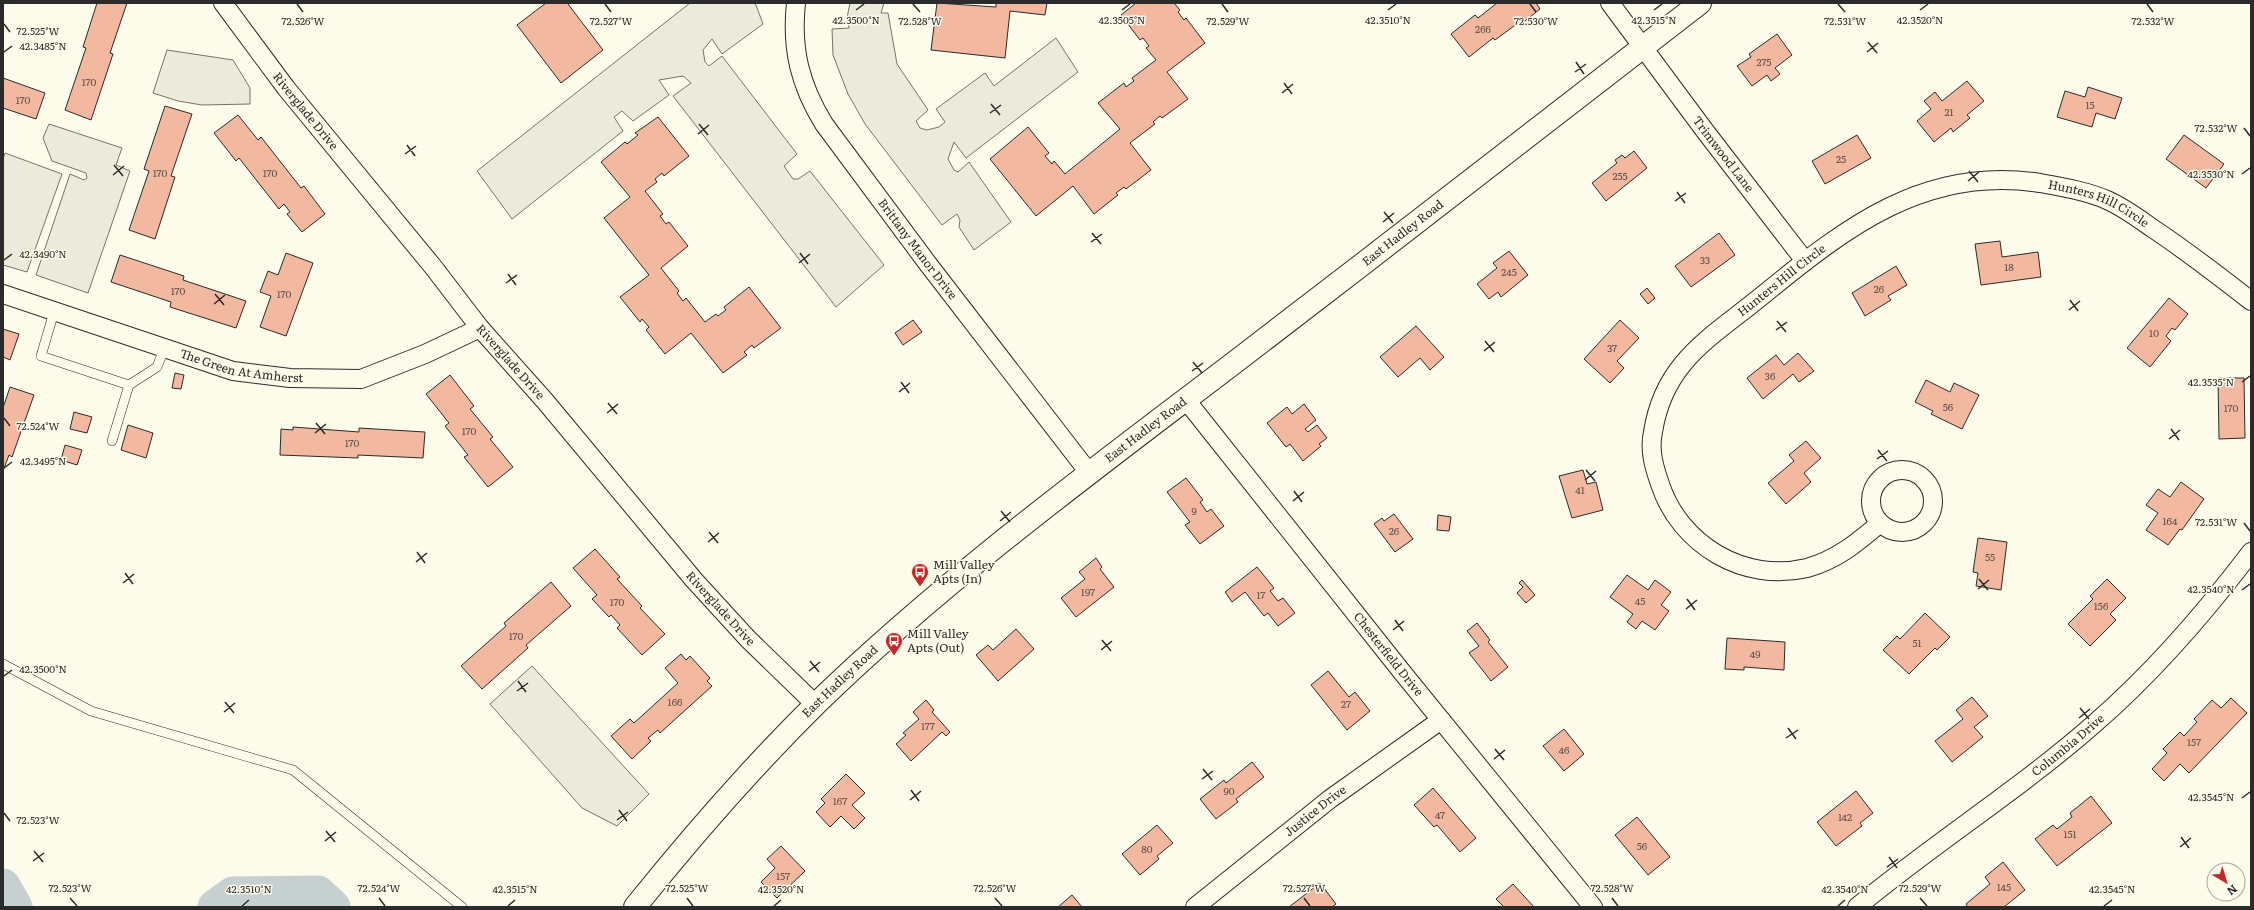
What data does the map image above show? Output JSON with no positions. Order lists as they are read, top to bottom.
{
  "streets": {
    "street": [
      "Riverglade Drive",
      "Trimwood Lane",
      "Hunters Hill Circle",
      "East Hadley Road",
      "Brittany Manor Drive",
      "The Green At Amherst",
      "Chesterfield Drive",
      "Columbia Drive",
      "Justice Drive"
    ]
  },
  "crossings": [
    ["Riverglade Drive", "East Hadley Road"],
    ["Riverglade Drive", "The Green At Amherst"],
    ["Trimwood Lane", "Hunters Hill Circle"],
    ["Trimwood Lane", "East Hadley Road"],
    ["East Hadley Road", "Brittany Manor Drive"],
    ["East Hadley Road", "Chesterfield Drive"],
    ["Chesterfield Drive", "Justice Drive"]
  ],
  "places": {
    "bus stop": ["Mill Valley Apts (In)", "Mill Valley Apts (Out)"]
  },
  "house_numbers": [
    "266",
    "275",
    "170",
    "170",
    "15",
    "21",
    "25",
    "170",
    "170",
    "255",
    "33",
    "18",
    "245",
    "26",
    "170",
    "170",
    "10",
    "37",
    "36",
    "56",
    "170",
    "170",
    "170",
    "41",
    "9",
    "164",
    "26",
    "55",
    "197",
    "17",
    "45",
    "170",
    "156",
    "170",
    "51",
    "49",
    "166",
    "27",
    "177",
    "157",
    "46",
    "90",
    "167",
    "47",
    "142",
    "151",
    "56",
    "80",
    "157",
    "145"
  ],
  "north": "bottom right",
  "coordinates": [
    "42.3500°N",
    "42.3505°N",
    "42.3510°N",
    "42.3515°N",
    "42.3520°N",
    "72.526°W",
    "72.527°W",
    "72.528°W",
    "72.529°W",
    "72.531°W",
    "72.530°W",
    "72.532°W",
    "72.525°W",
    "42.3485°N",
    "42.3530°N",
    "42.3490°N",
    "42.3535°N",
    "72.524°W",
    "42.3495°N",
    "42.3540°N",
    "42.3545°N",
    "72.523°W"
  ]
}
